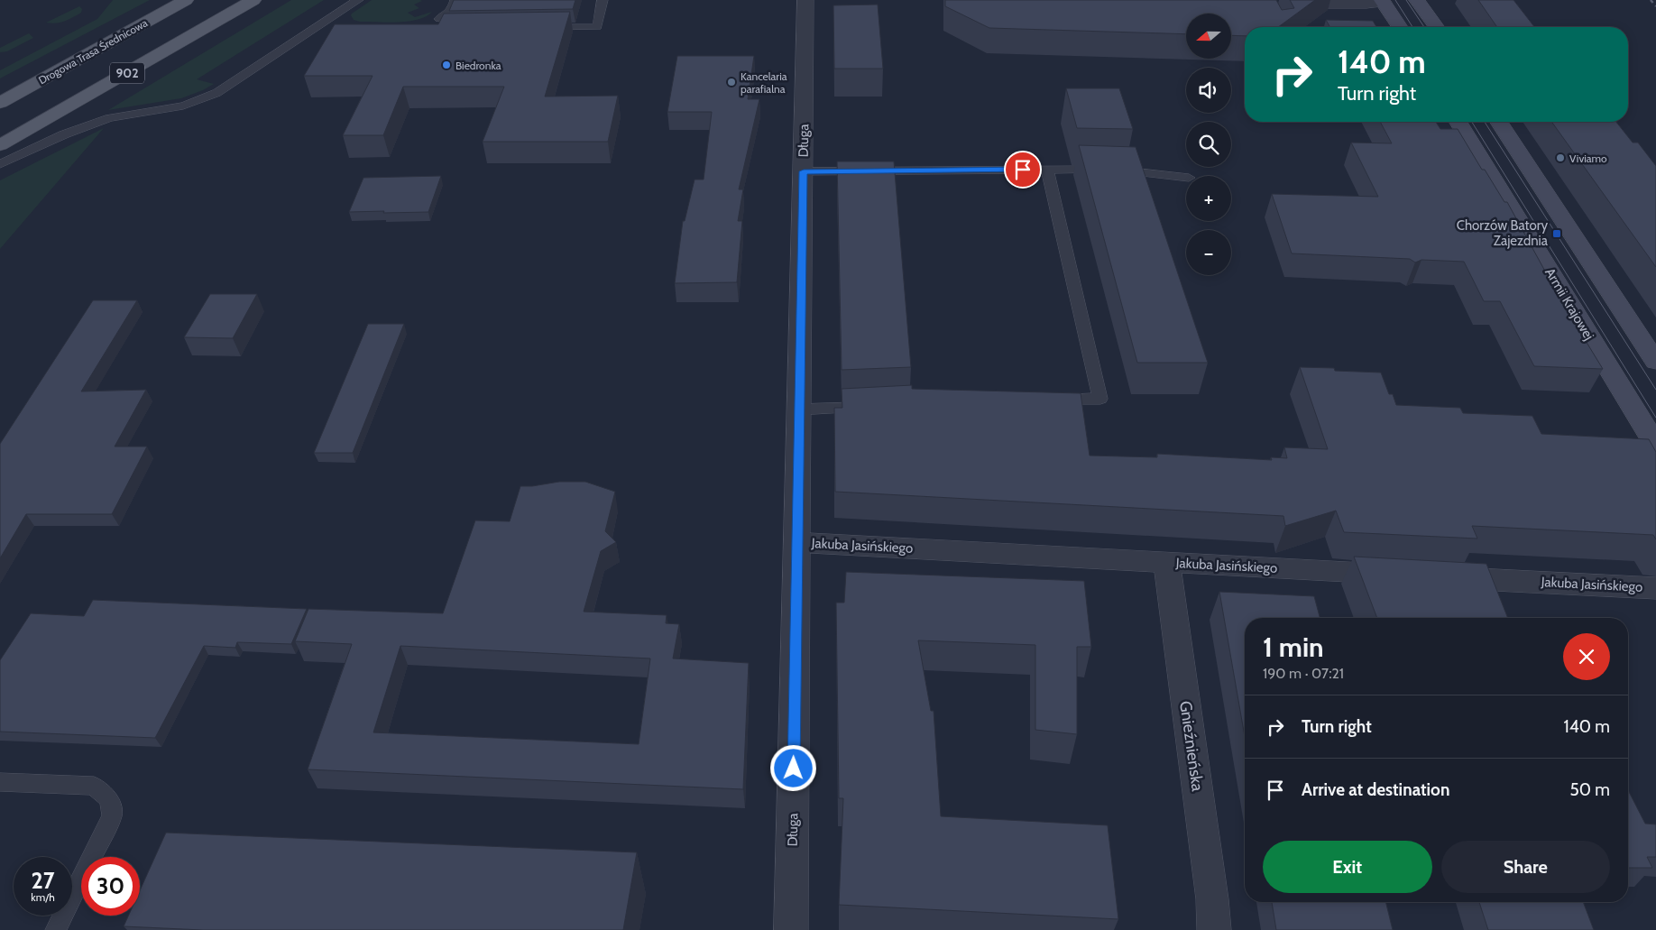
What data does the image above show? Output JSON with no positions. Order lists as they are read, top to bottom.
{
  "streets": {
    "main road": ["Drogowa Trasa Średnicowa", "902"],
    "street": [
      "Długa",
      "Armii Krajowej",
      "Jakuba Jasińskiego",
      "Gnieźnieńska"
    ]
  },
  "crossings": [
    ["Długa", "Jakuba Jasińskiego"],
    ["Jakuba Jasińskiego", "Gnieźnieńska"]
  ],
  "places": {
    "other": ["Biedronka", "Kancelaria parafialna", "Viviamo"],
    "transit": ["Chorzów Batory Zajezdnia"]
  },
  "north": "left",
  "page": {
    "map_buttons": ["+", "−"],
    "turn": ["140 m", "Turn right"],
    "heading": ["1 min", "190 m · 07:21"],
    "list": [
      {
        "name": "Turn right",
        "value": "140 m"
      },
      {
        "name": "Arrive at destination",
        "value": "50 m"
      }
    ],
    "buttons": ["Exit", "Share"],
    "speed": "27 km/h",
    "limit": "30"
  }
}
